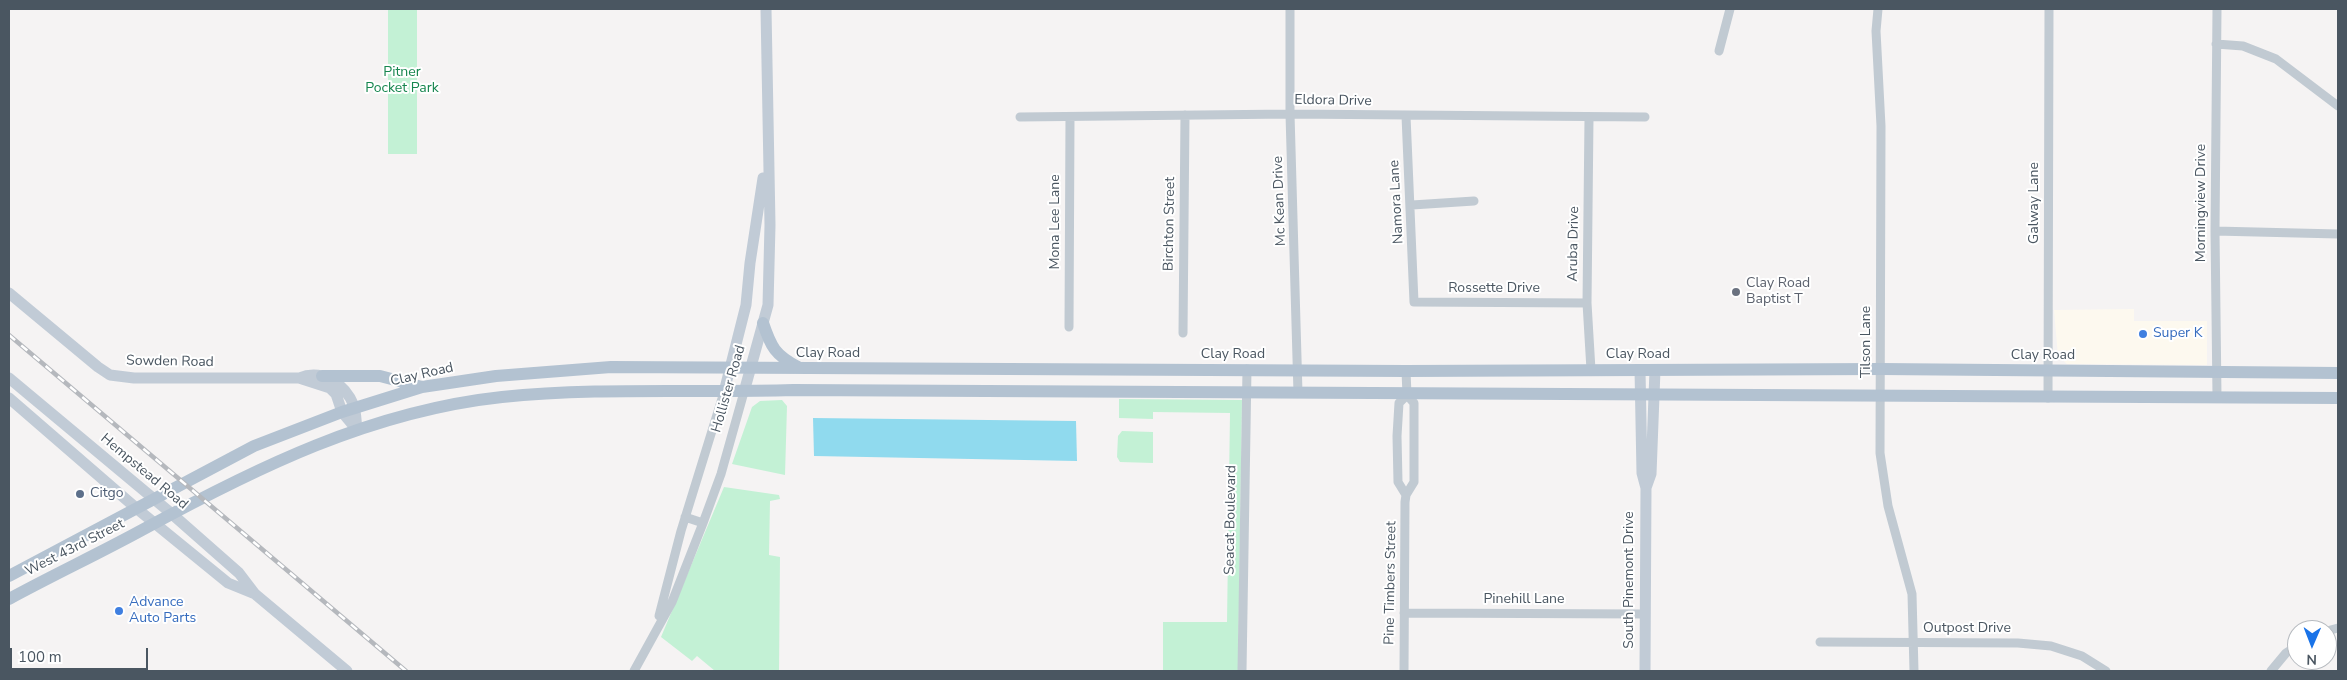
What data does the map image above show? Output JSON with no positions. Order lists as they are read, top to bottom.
{
  "streets": {
    "main road": ["Clay Road", "West 43rd Street"],
    "street": [
      "Eldora Drive",
      "Mc Kean Drive",
      "Namora Lane",
      "Galway Lane",
      "Morningview Drive",
      "Mona Lee Lane",
      "Birchton Street",
      "Aruba Drive",
      "Rossette Drive",
      "Tilson Lane",
      "Sowden Road",
      "Hollister Road",
      "Hempstead Road",
      "Seacat Boulevard",
      "South Pinemont Drive",
      "Pine Timbers Street",
      "Pinehill Lane",
      "Outpost Drive"
    ]
  },
  "crossings": [
    ["Eldora Drive", "Mc Kean Drive"],
    ["Eldora Drive", "Namora Lane"],
    ["Eldora Drive", "Mona Lee Lane"],
    ["Eldora Drive", "Birchton Street"],
    ["Eldora Drive", "Aruba Drive"],
    ["Mc Kean Drive", "Clay Road"],
    ["Namora Lane", "Rossette Drive"],
    ["Galway Lane", "Clay Road"],
    ["Morningview Drive", "Clay Road"],
    ["Aruba Drive", "Rossette Drive"],
    ["Aruba Drive", "Clay Road"],
    ["Tilson Lane", "Clay Road"],
    ["Tilson Lane", "Outpost Drive"],
    ["Clay Road", "Sowden Road"],
    ["Clay Road", "Hollister Road"],
    ["Clay Road", "Hempstead Road"],
    ["Clay Road", "Seacat Boulevard"],
    ["Clay Road", "West 43rd Street"],
    ["Clay Road", "South Pinemont Drive"],
    ["Clay Road", "Pine Timbers Street"],
    ["Hempstead Road", "West 43rd Street"],
    ["South Pinemont Drive", "Pinehill Lane"],
    ["Pine Timbers Street", "Pinehill Lane"]
  ],
  "parks": ["Pitner Pocket Park"],
  "places": [
    "Clay Road Baptist T",
    "Super K",
    "Citgo",
    "Advance Auto Parts"
  ],
  "scale_bar": "100 m",
  "north": "bottom"
}
